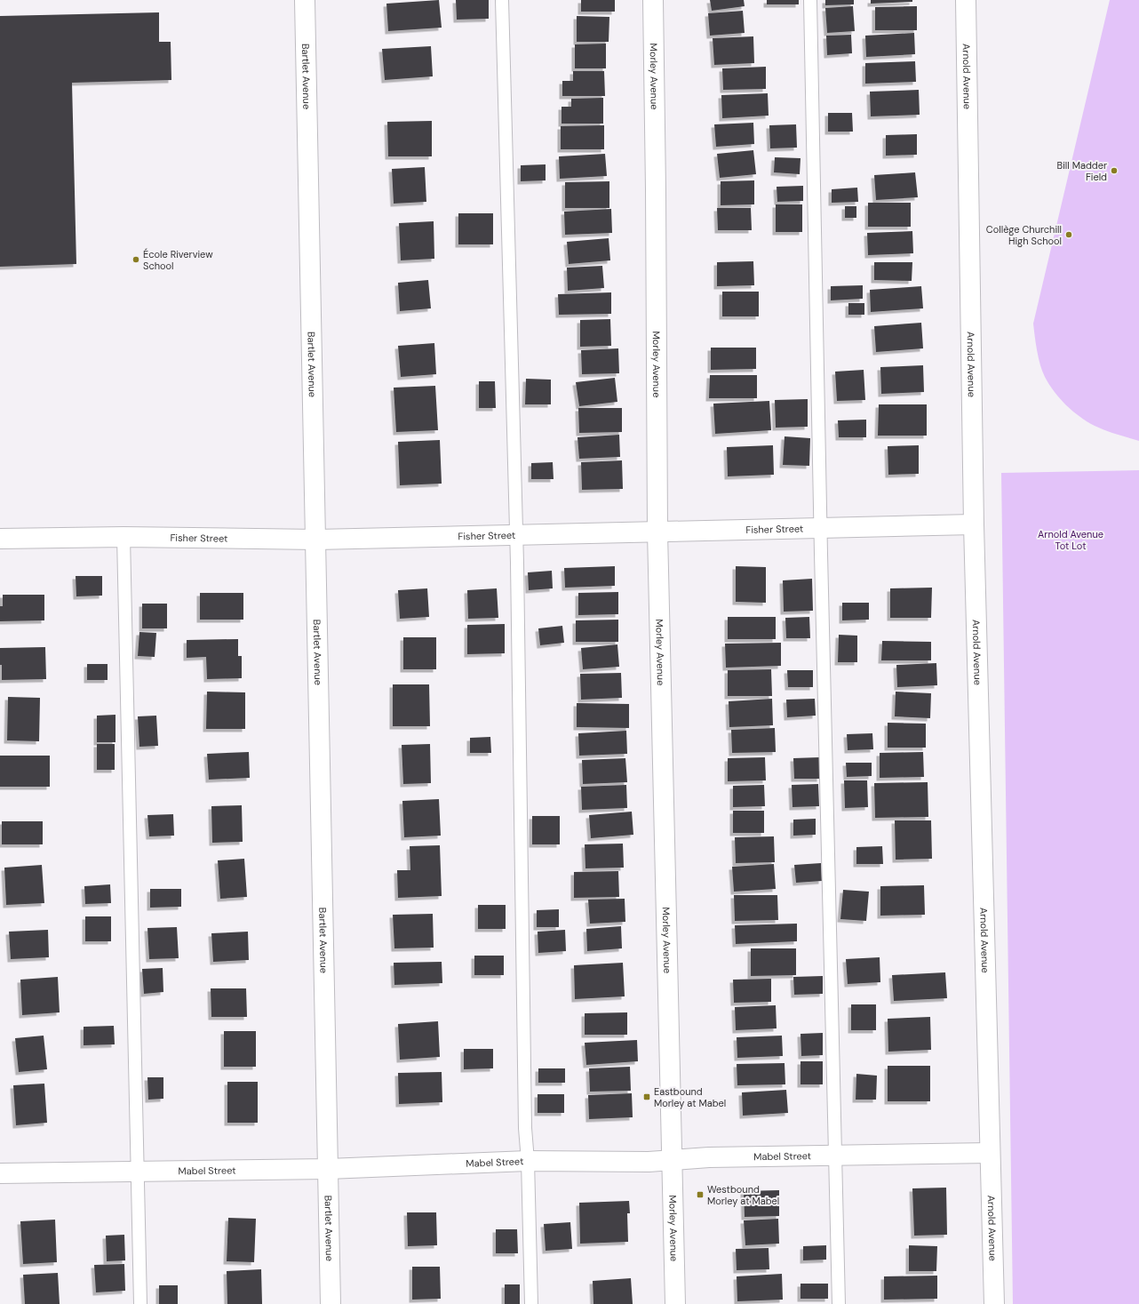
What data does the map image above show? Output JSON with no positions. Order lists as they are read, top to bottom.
{
  "streets": {
    "street": [
      "Bartlet Avenue",
      "Morley Avenue",
      "Arnold Avenue",
      "Fisher Street",
      "Mabel Street"
    ]
  },
  "crossings": [
    ["Bartlet Avenue", "Fisher Street"],
    ["Bartlet Avenue", "Mabel Street"],
    ["Morley Avenue", "Fisher Street"],
    ["Morley Avenue", "Mabel Street"],
    ["Arnold Avenue", "Fisher Street"],
    ["Arnold Avenue", "Mabel Street"]
  ],
  "parks": ["Arnold Avenue Tot Lot"],
  "places": {
    "other": ["Bill Madder Field", "Collège Churchill High School", "École Riverview School"],
    "transit": ["Eastbound Morley at Mabel", "Westbound Morley at Mabel"]
  }
}
